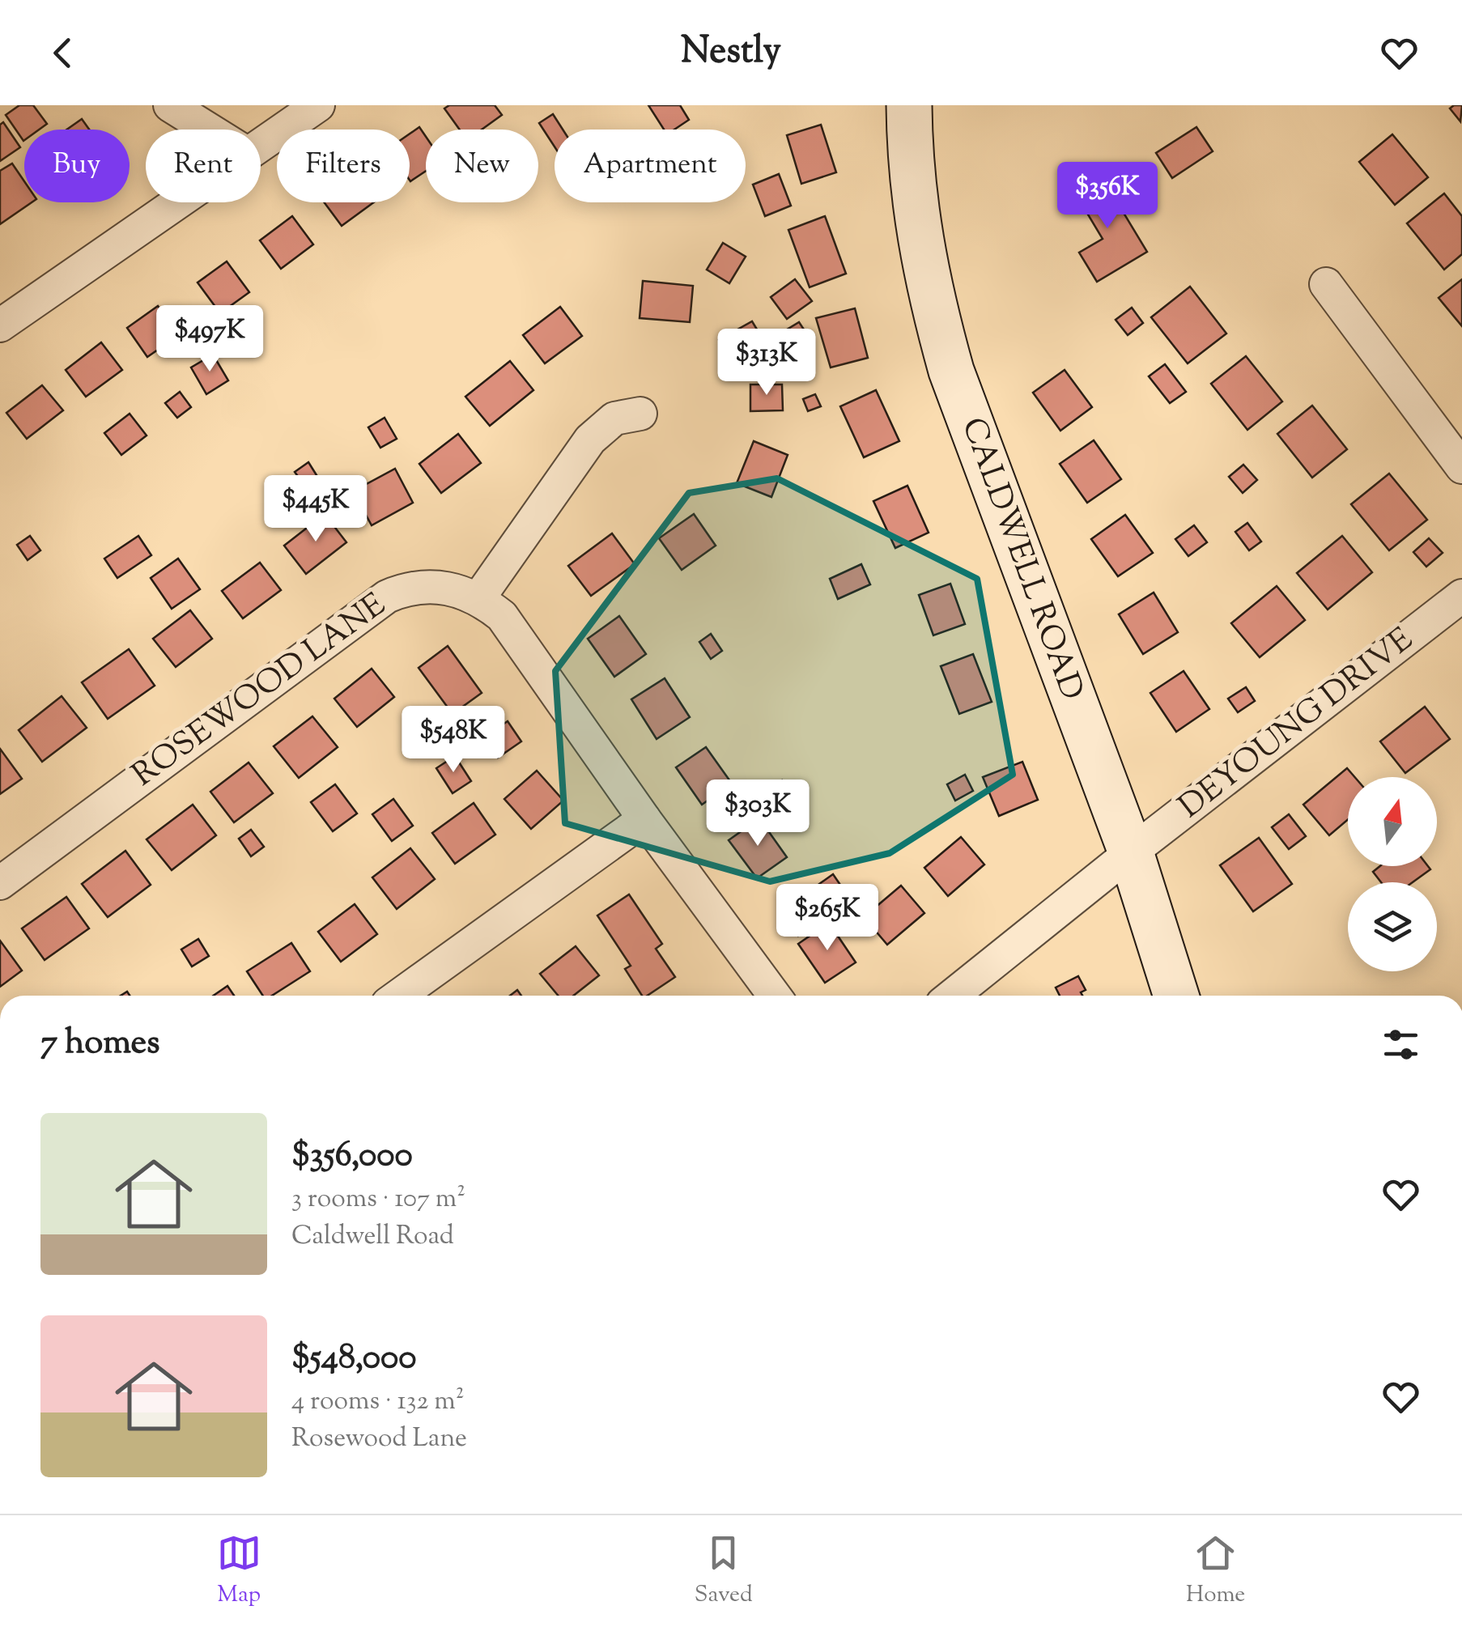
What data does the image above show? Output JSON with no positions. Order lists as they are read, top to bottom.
{
  "streets": {
    "street": ["CALDWELL ROAD", "ROSEWOOD LANE", "DEYOUNG DRIVE"]
  },
  "crossings": [
    ["CALDWELL ROAD", "DEYOUNG DRIVE"]
  ],
  "north": "top",
  "page": {
    "header": "Nestly",
    "chip": [
      "Buy",
      "Rent",
      "Filters",
      "New",
      "Apartment"
    ],
    "price": [
      "$356K",
      "$497K",
      "$313K",
      "$445K",
      "$548K",
      "$303K",
      "$265K"
    ],
    "heading": "7 homes",
    "list": [
      {
        "name": "$356,000",
        "note": "3 rooms · 107 m² · Caldwell Road"
      },
      {
        "name": "$548,000",
        "note": "4 rooms · 132 m² · Rosewood Lane"
      }
    ],
    "tabs": ["Map", "Saved", "Home"]
  }
}
